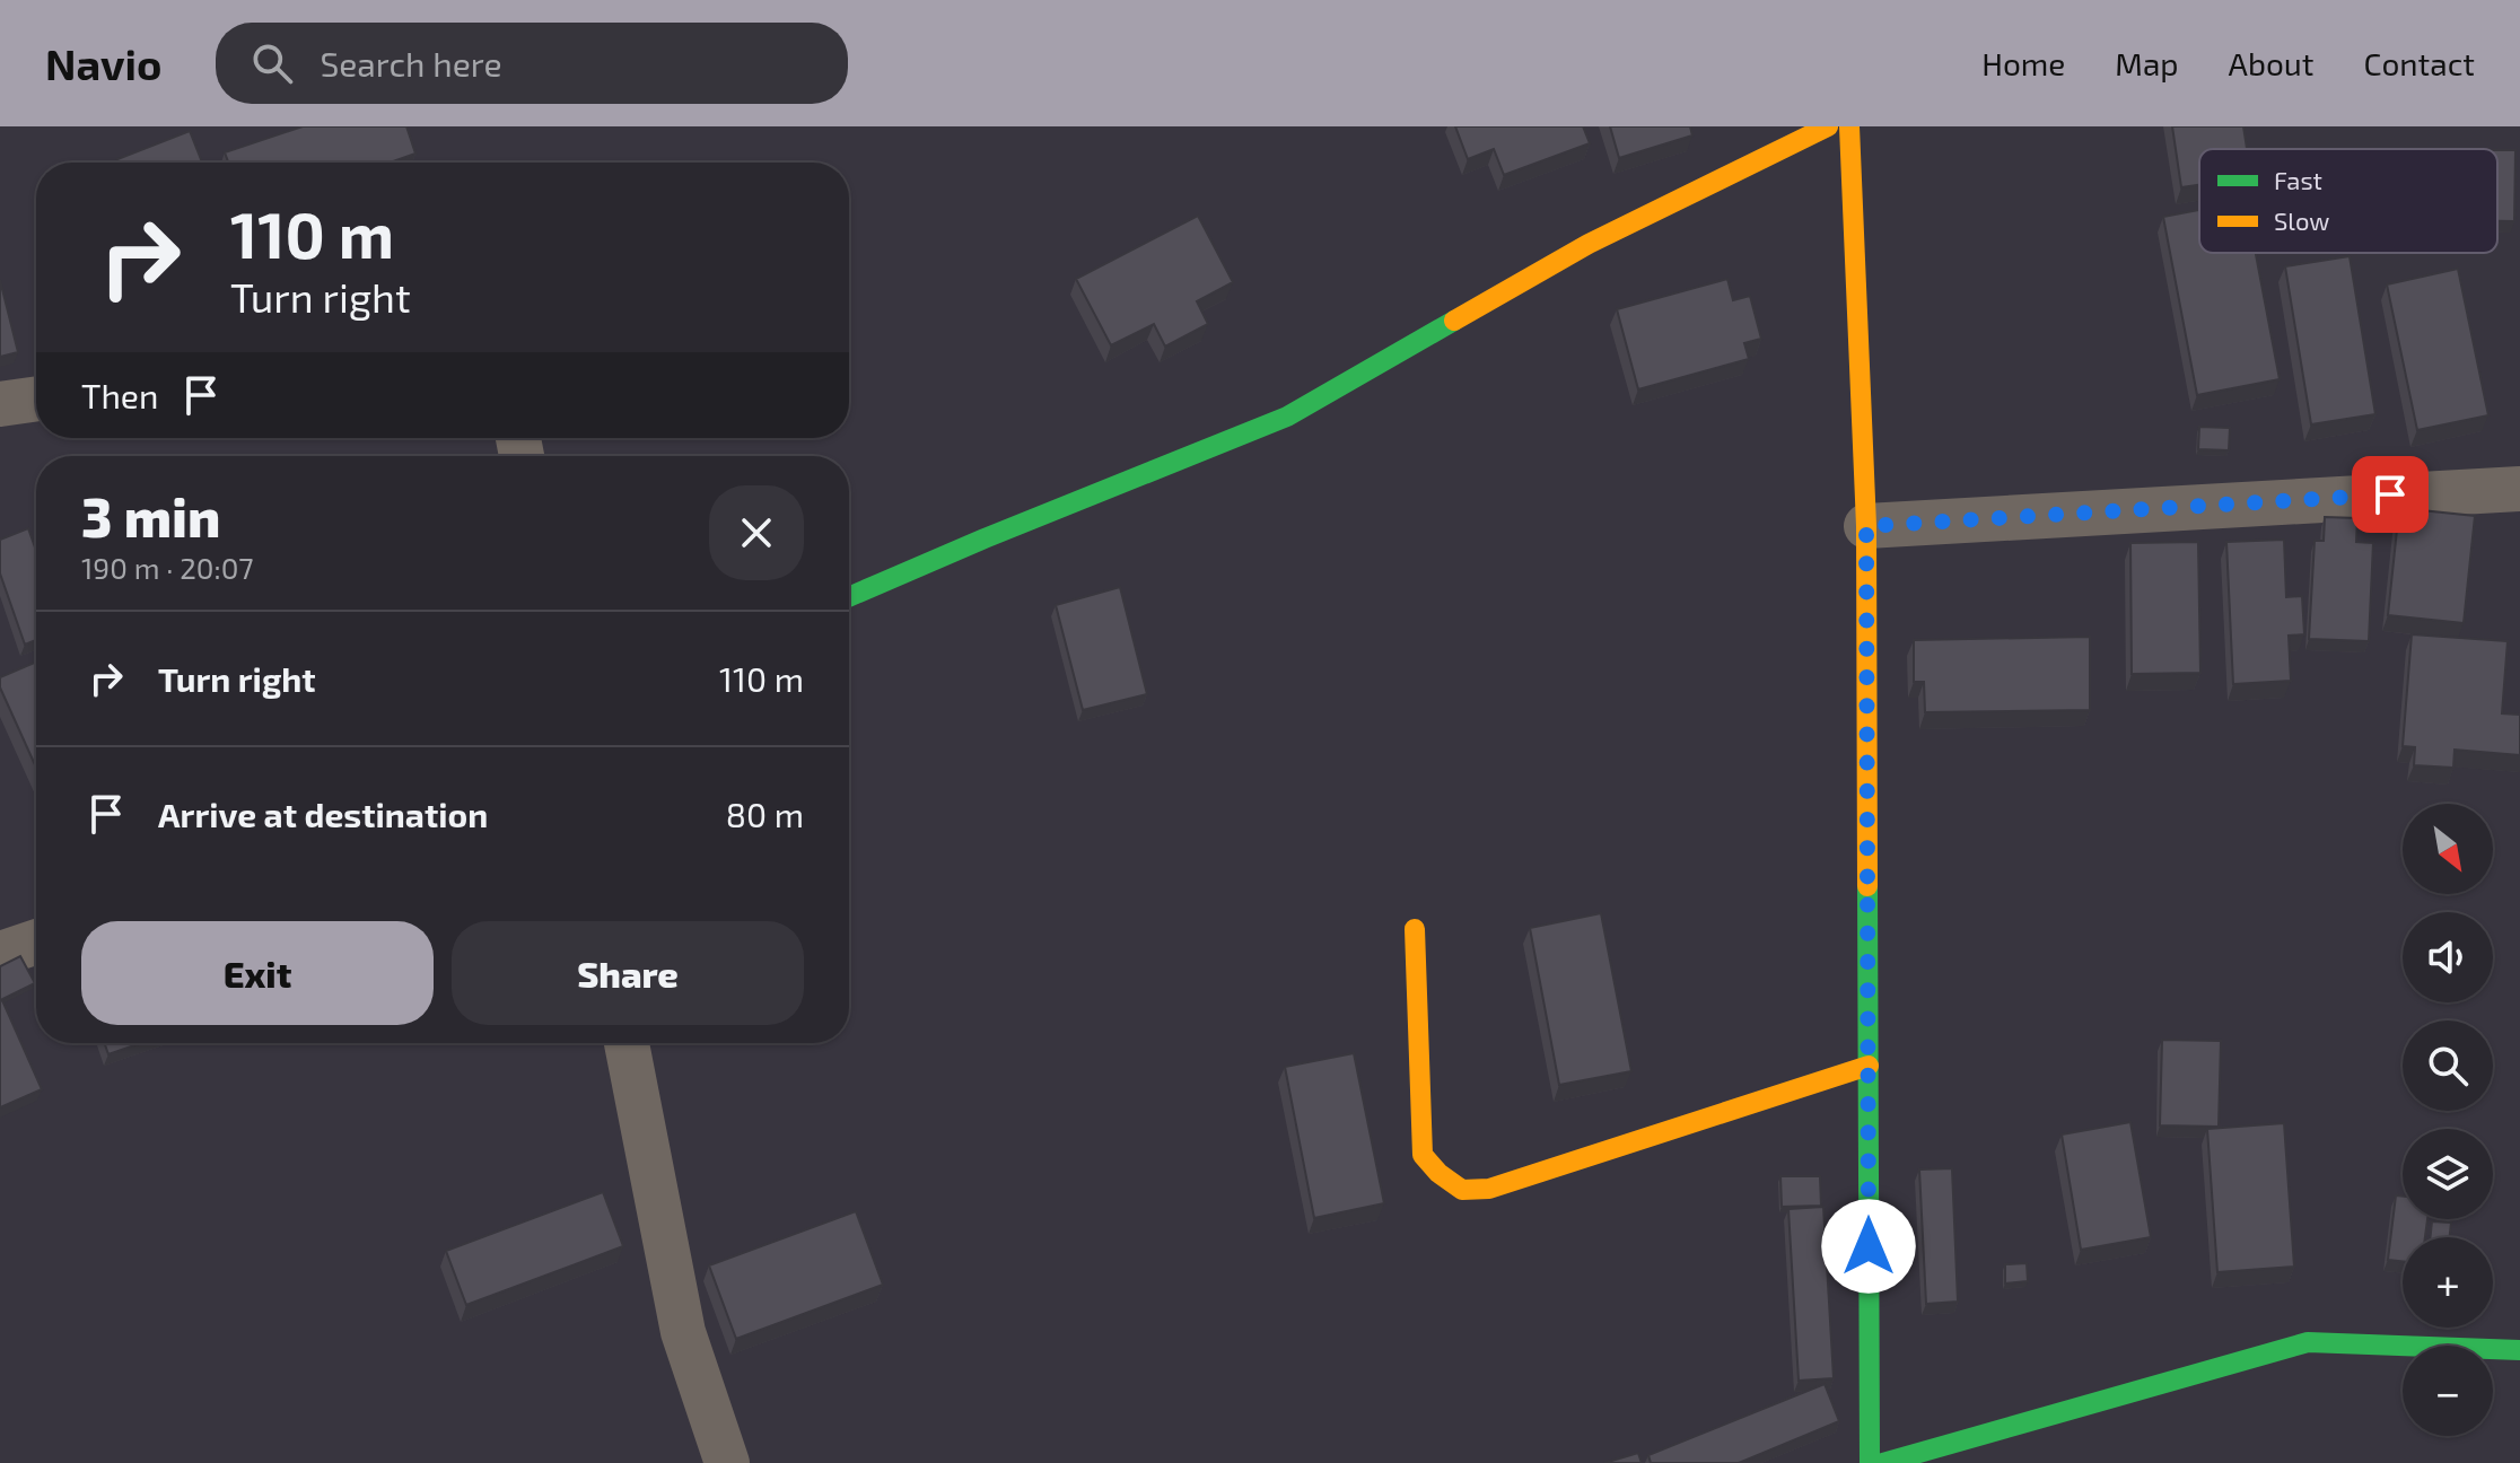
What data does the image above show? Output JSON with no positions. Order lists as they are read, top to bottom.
{
  "legend": ["Fast", "Slow"],
  "north": "bottom right",
  "page": {
    "header": "Navio",
    "search": "Search here",
    "nav": [
      "Home",
      "Map",
      "About",
      "Contact"
    ],
    "turn": ["110 m", "Turn right"],
    "then": "Then",
    "heading": ["3 min", "190 m · 20:07"],
    "list": [
      {
        "name": "Turn right",
        "value": "110 m"
      },
      {
        "name": "Arrive at destination",
        "value": "80 m"
      }
    ],
    "map_buttons": ["+", "−"],
    "buttons": ["Exit", "Share"]
  }
}
